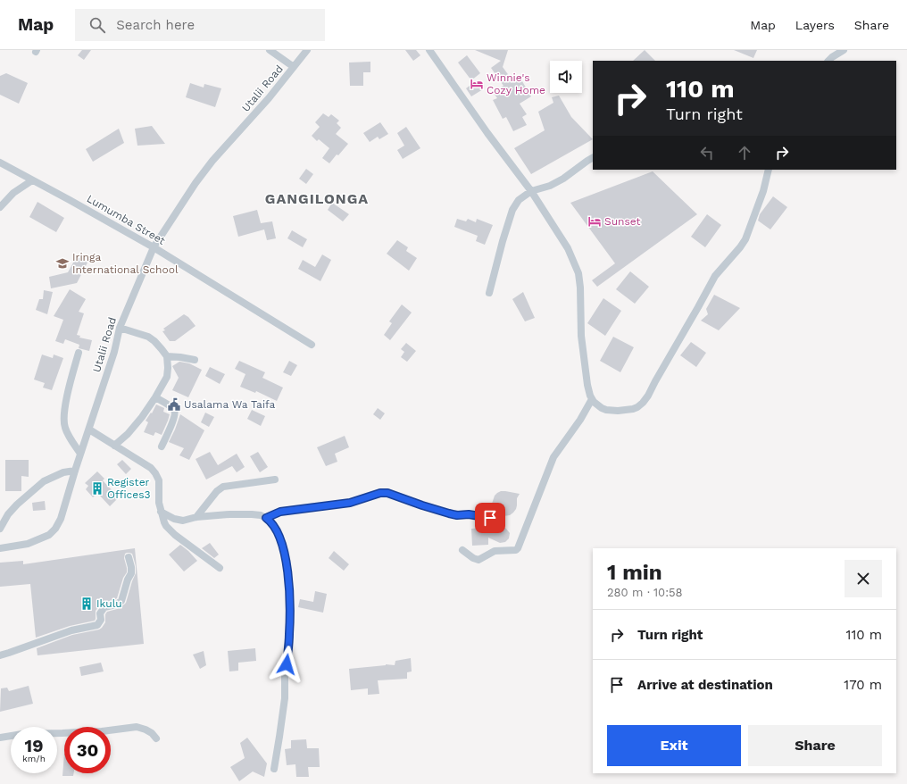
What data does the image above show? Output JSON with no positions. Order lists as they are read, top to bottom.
{
  "streets": {
    "street": ["Utalii Road", "Lumumba Street"]
  },
  "crossings": [
    ["Utalii Road", "Lumumba Street"]
  ],
  "districts": ["GANGILONGA"],
  "places": {
    "hotel": ["Winnie's Cozy Home", "Sunset"],
    "school or university": ["Iringa International School"],
    "public building": ["Usalama Wa Taifa"],
    "building": ["Register Offices3", "Ikulu"]
  },
  "page": {
    "header": "Map",
    "search": "Search here",
    "nav": ["Map", "Layers", "Share"],
    "turn": ["110 m", "Turn right"],
    "heading": ["1 min", "280 m · 10:58"],
    "list": [
      {
        "name": "Turn right",
        "value": "110 m"
      },
      {
        "name": "Arrive at destination",
        "value": "170 m"
      }
    ],
    "buttons": ["Exit", "Share"],
    "speed": "19 km/h",
    "limit": "30"
  }
}
